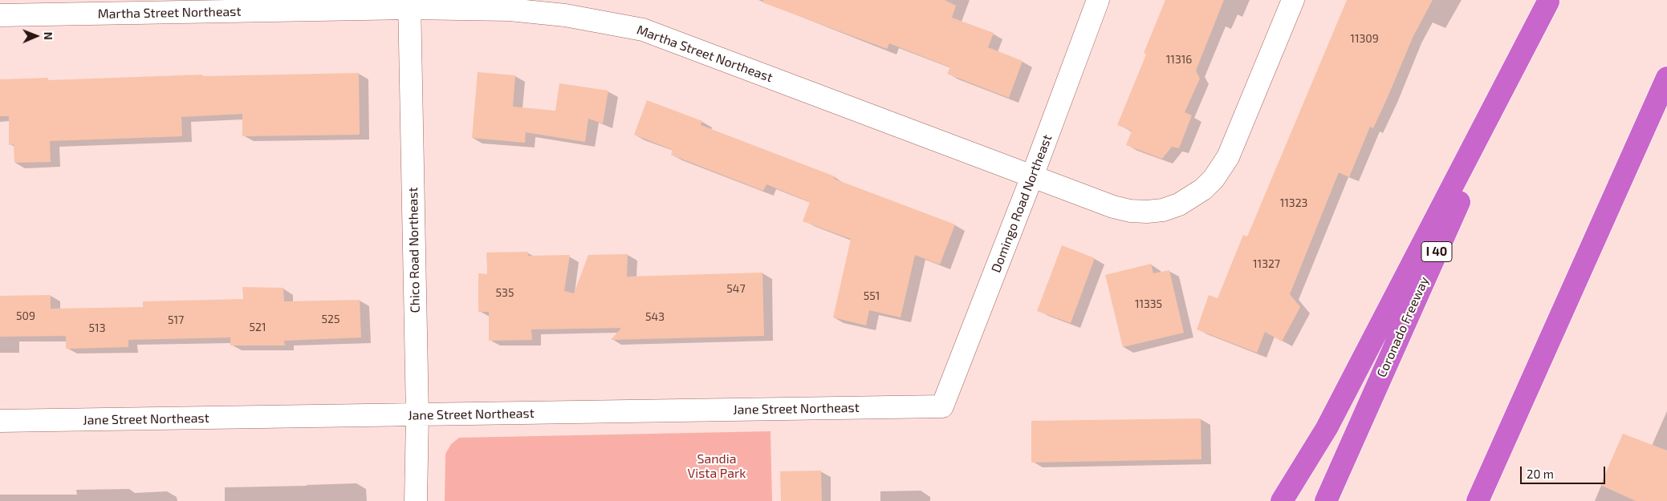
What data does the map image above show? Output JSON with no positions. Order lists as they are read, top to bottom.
{
  "streets": {
    "highway": ["I 40", "Coronado Freeway"],
    "street": [
      "Martha Street Northeast",
      "Domingo Road Northeast",
      "Chico Road Northeast",
      "Jane Street Northeast"
    ]
  },
  "crossings": [
    ["Martha Street Northeast", "Domingo Road Northeast"],
    ["Martha Street Northeast", "Chico Road Northeast"],
    ["Domingo Road Northeast", "Jane Street Northeast"],
    ["Chico Road Northeast", "Jane Street Northeast"]
  ],
  "parks": ["Sandia Vista Park"],
  "house_numbers": [
    "11309",
    "11316",
    "11323",
    "11327",
    "547",
    "535",
    "551",
    "11335",
    "509",
    "543",
    "525",
    "517",
    "521",
    "513"
  ],
  "scale_bar": "20 m",
  "north": "right"
}
